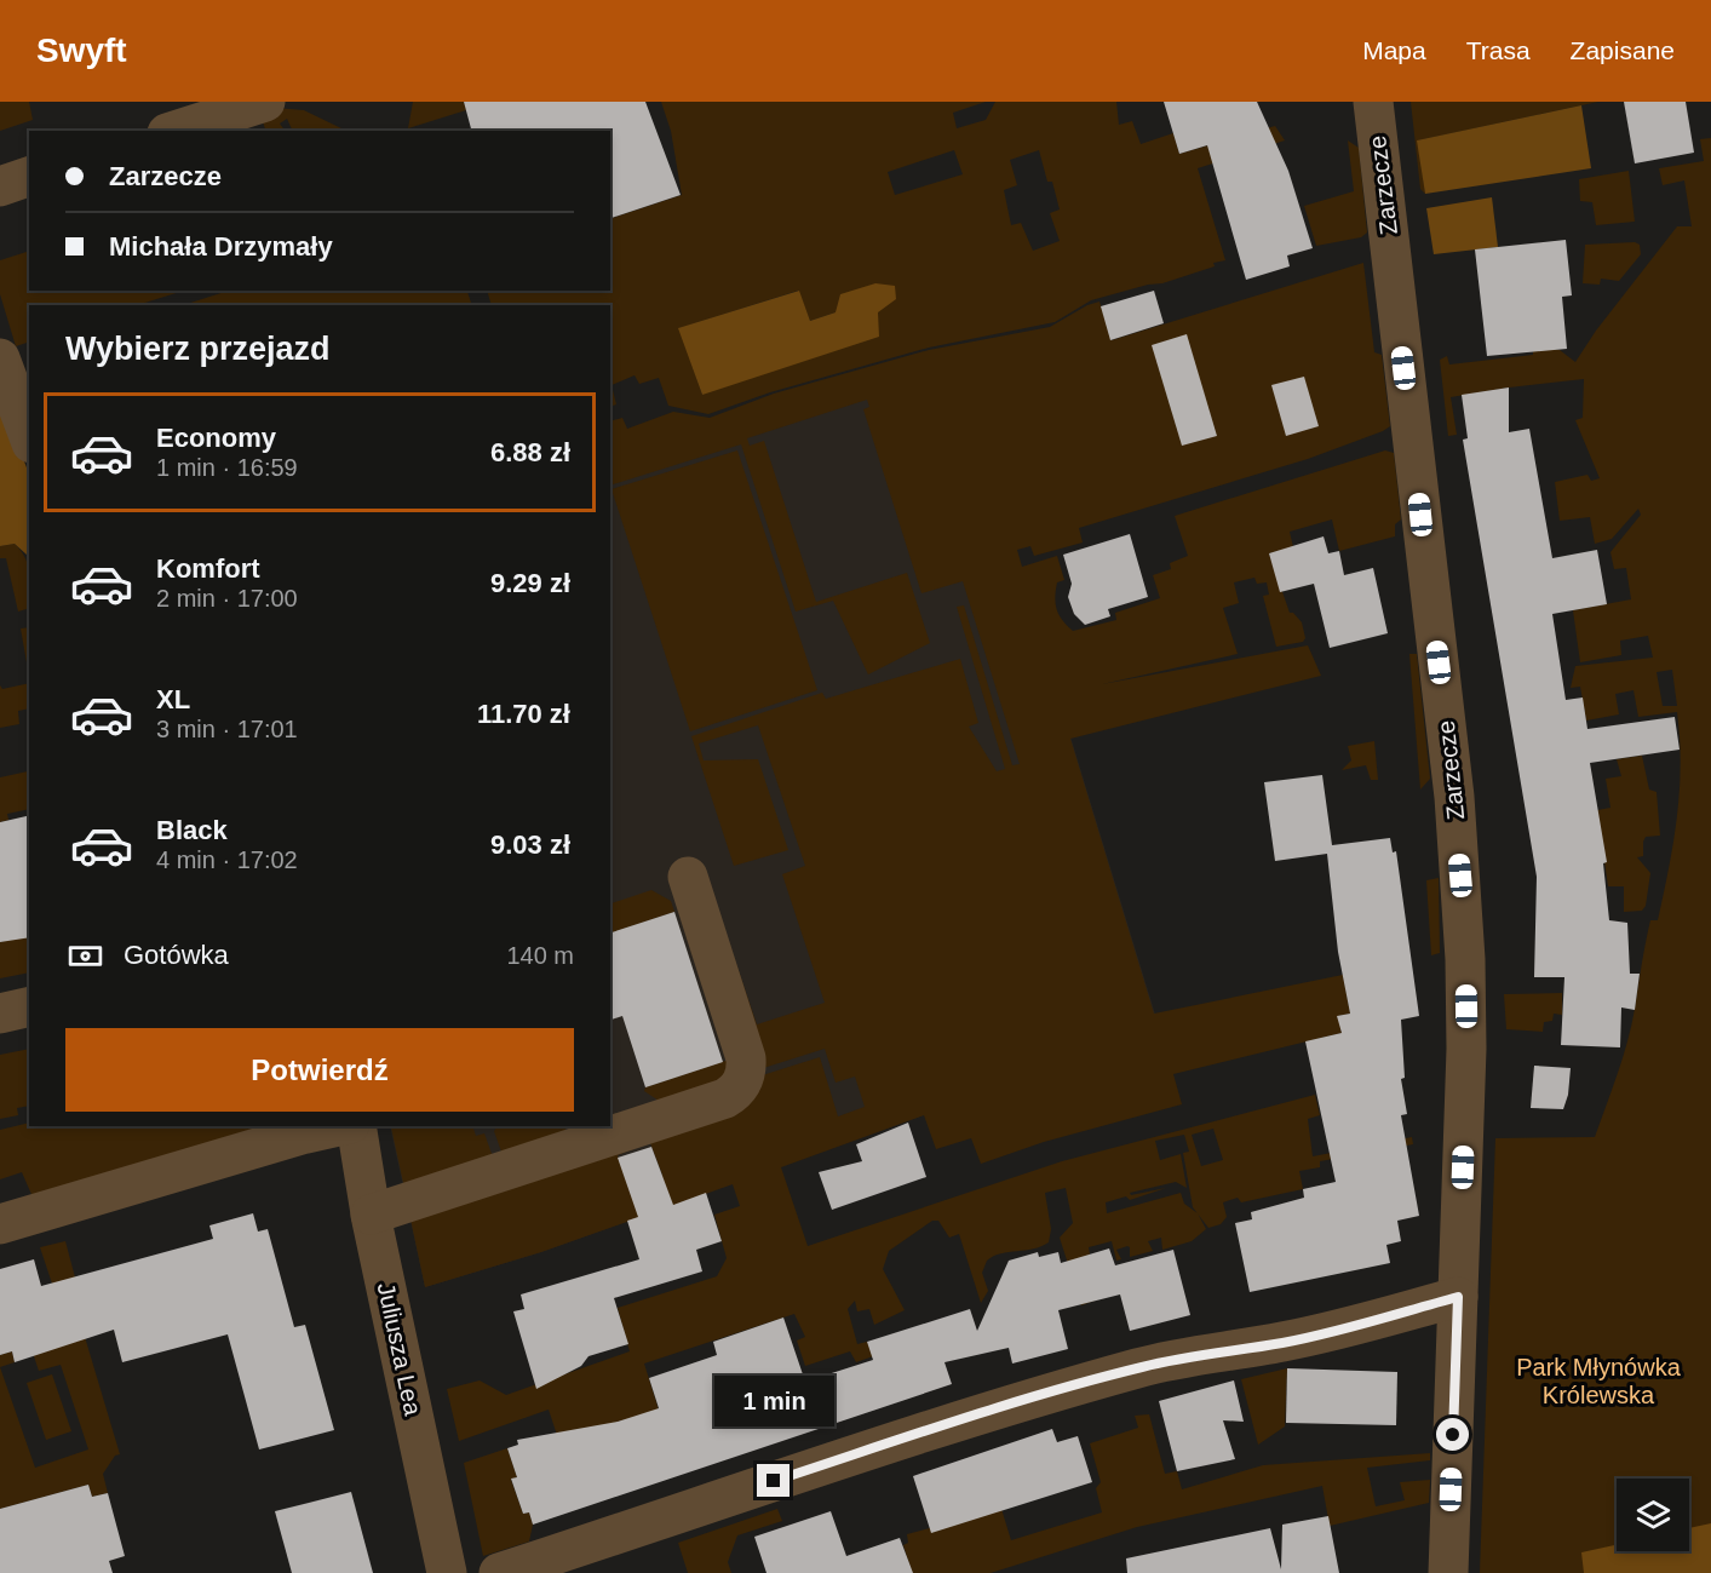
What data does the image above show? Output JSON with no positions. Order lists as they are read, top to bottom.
{
  "streets": {
    "street": ["Zarzecze", "Juliusza Lea"]
  },
  "parks": ["Park Młynówka Królewska"],
  "page": {
    "header": "Swyft",
    "nav": ["Mapa", "Trasa", "Zapisane"],
    "banner": ["Zarzecze", "Michała Drzymały"],
    "heading": "Wybierz przejazd",
    "list": [
      {
        "name": "Economy",
        "note": "1 min · 16:59",
        "value": "6.88 zł"
      },
      {
        "name": "Komfort",
        "note": "2 min · 17:00",
        "value": "9.29 zł"
      },
      {
        "name": "XL",
        "note": "3 min · 17:01",
        "value": "11.70 zł"
      },
      {
        "name": "Black",
        "note": "4 min · 17:02",
        "value": "9.03 zł"
      }
    ],
    "pay": ["Gotówka", "140 m"],
    "buttons": "Potwierdź",
    "bubble": "1 min"
  }
}
